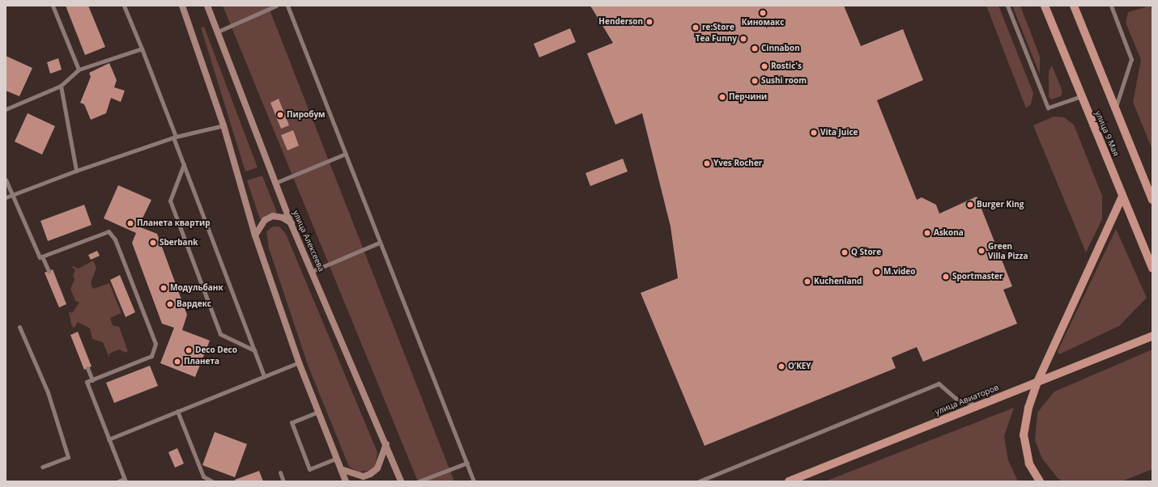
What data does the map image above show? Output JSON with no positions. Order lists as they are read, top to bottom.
{
  "streets": {
    "main road": ["улица 9 Мая", "улица Авиаторов"],
    "street": ["улица Алексеева"]
  },
  "places": [
    "Киномакс",
    "Henderson",
    "re:Store",
    "Tea Funny",
    "Cinnabon",
    "Rostic's",
    "Sushi room",
    "Перчини",
    "Пиробум",
    "Vita Juice",
    "Yves Rocher",
    "Burger King",
    "Планета квартир",
    "Askona",
    "Sberbank",
    "Green Villa Pizza",
    "Q Store",
    "M.video",
    "Sportmaster",
    "Kuchenland",
    "Модульбанк",
    "Вардекс",
    "Deco Deco",
    "Планета",
    "O’KEY"
  ]
}
